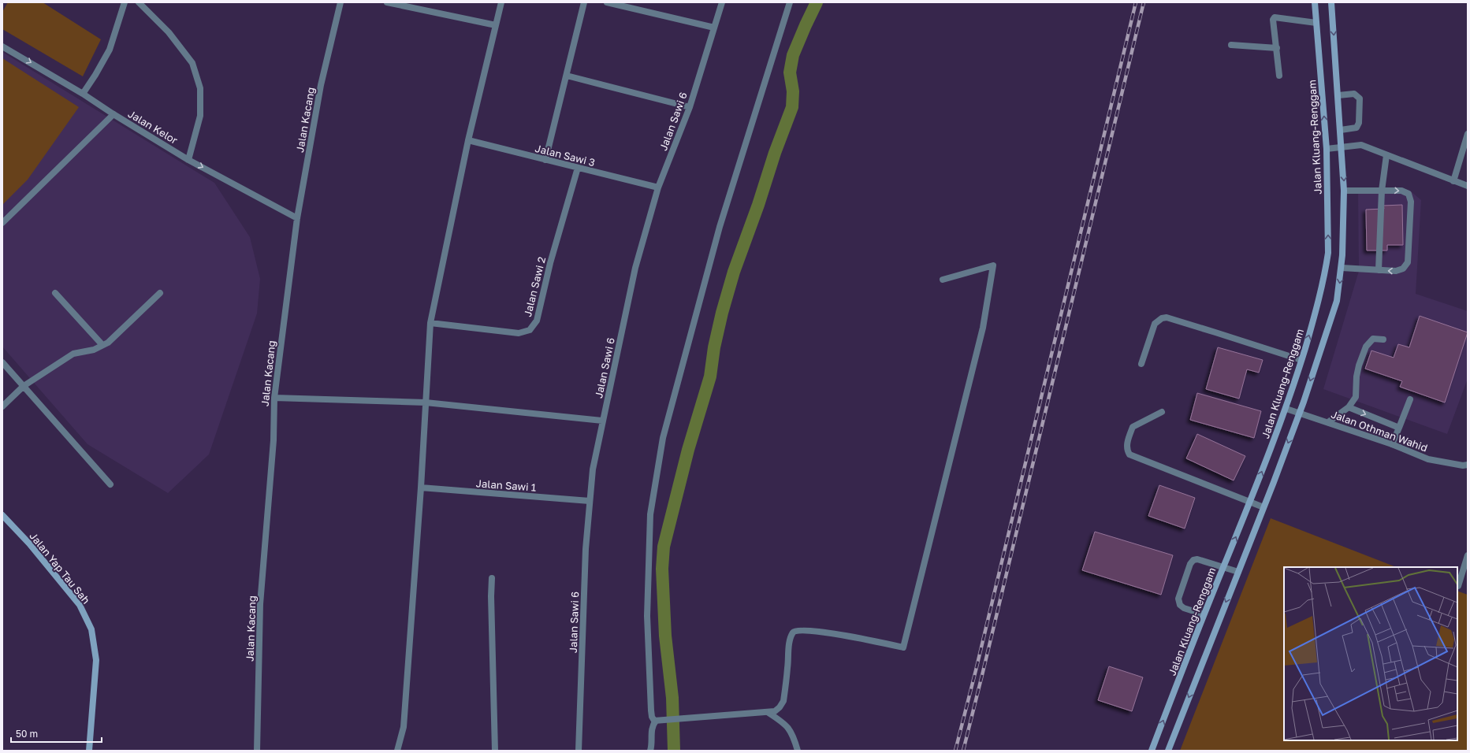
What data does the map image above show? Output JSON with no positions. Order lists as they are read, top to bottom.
{
  "streets": {
    "main road": ["Jalan Kluang-Renggam", "Jalan Yap Tau Sah"],
    "street": [
      "Jalan Kacang",
      "Jalan Sawi 6",
      "Jalan Kelor",
      "Jalan Sawi 3",
      "Jalan Sawi 2",
      "Jalan Othman Wahid",
      "Jalan Sawi 1"
    ]
  },
  "crossings": [
    ["Jalan Kacang", "Jalan Kelor"],
    ["Jalan Sawi 6", "Jalan Sawi 3"],
    ["Jalan Sawi 6", "Jalan Sawi 1"],
    ["Jalan Kluang-Renggam", "Jalan Othman Wahid"],
    ["Jalan Sawi 3", "Jalan Sawi 2"]
  ],
  "one_way": ["Jalan Kelor"],
  "scale_bar": "50 m"
}
